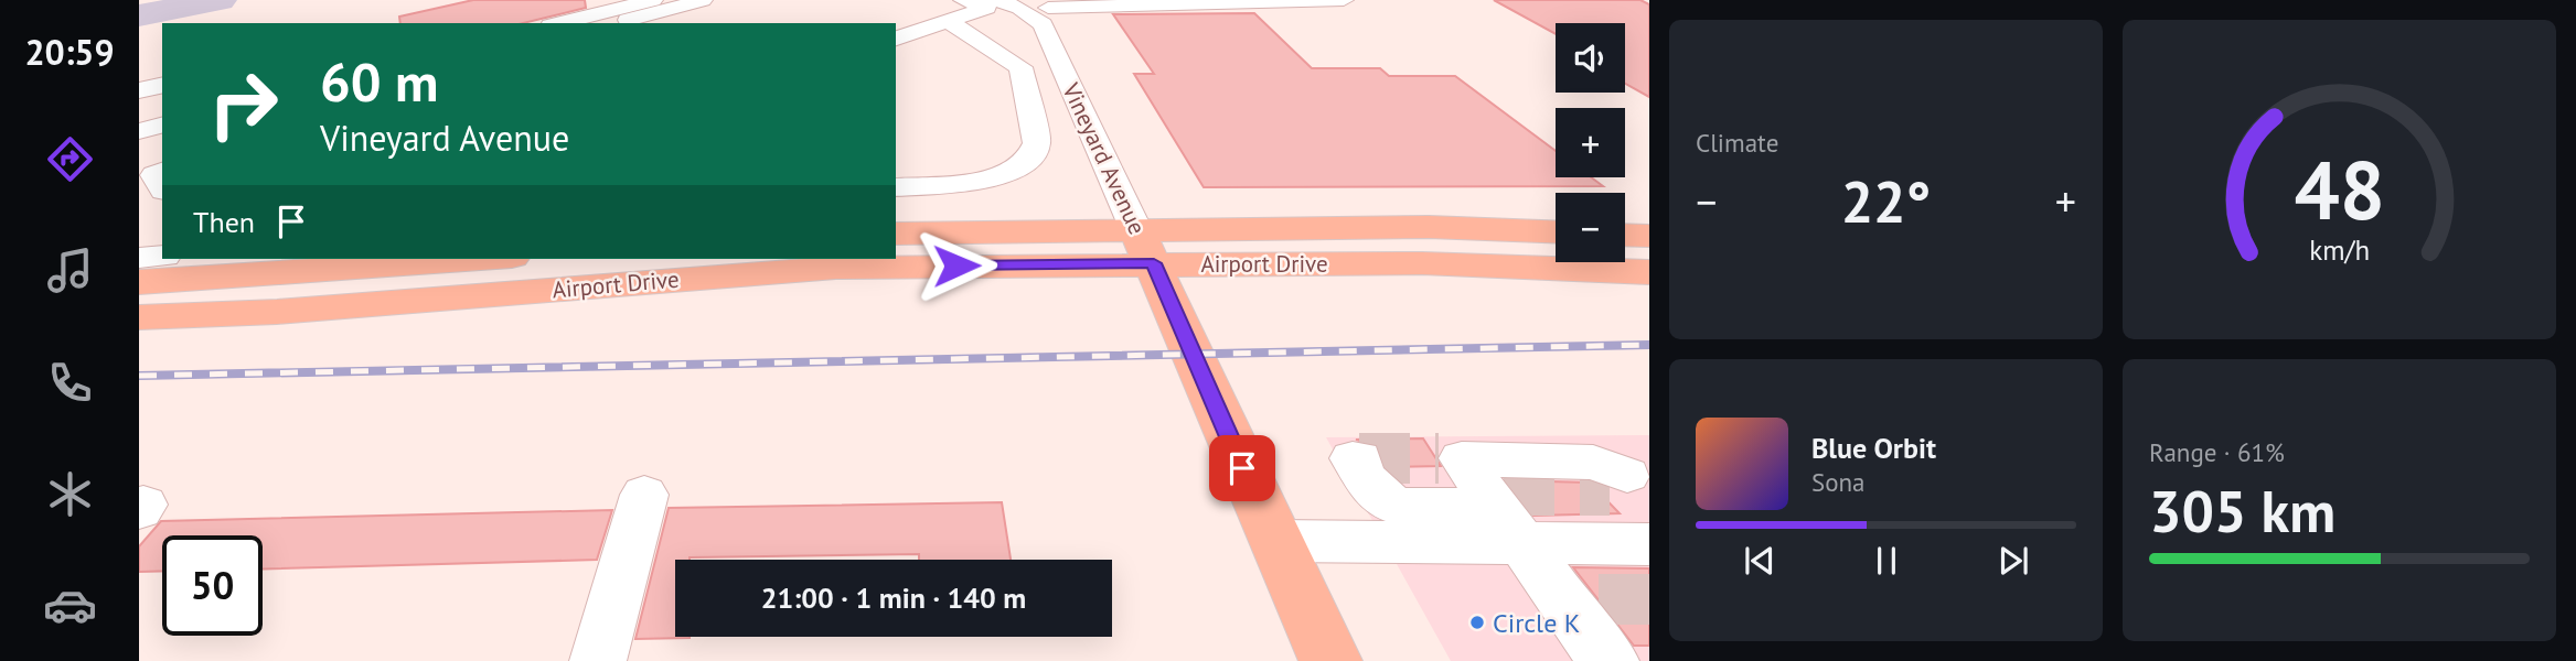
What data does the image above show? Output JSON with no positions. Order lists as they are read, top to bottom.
{
  "streets": {
    "main road": ["Vineyard Avenue", "Airport Drive"]
  },
  "crossings": [
    ["Vineyard Avenue", "Airport Drive"]
  ],
  "places": ["Circle K"],
  "page": {
    "tabs": "20:59",
    "tile": [
      "Climate",
      ["Range · 61%", "305 km"]
    ],
    "map_buttons": ["+", "−"],
    "turn": ["60 m", "Vineyard Avenue"],
    "heat": ["−", "22°", "+"],
    "then": "Then",
    "song": ["Blue Orbit", "Sona"],
    "limit": "50",
    "trip": "21:00 · 1 min · 140 m",
    "gauge": ["48", "km/h"]
  }
}
